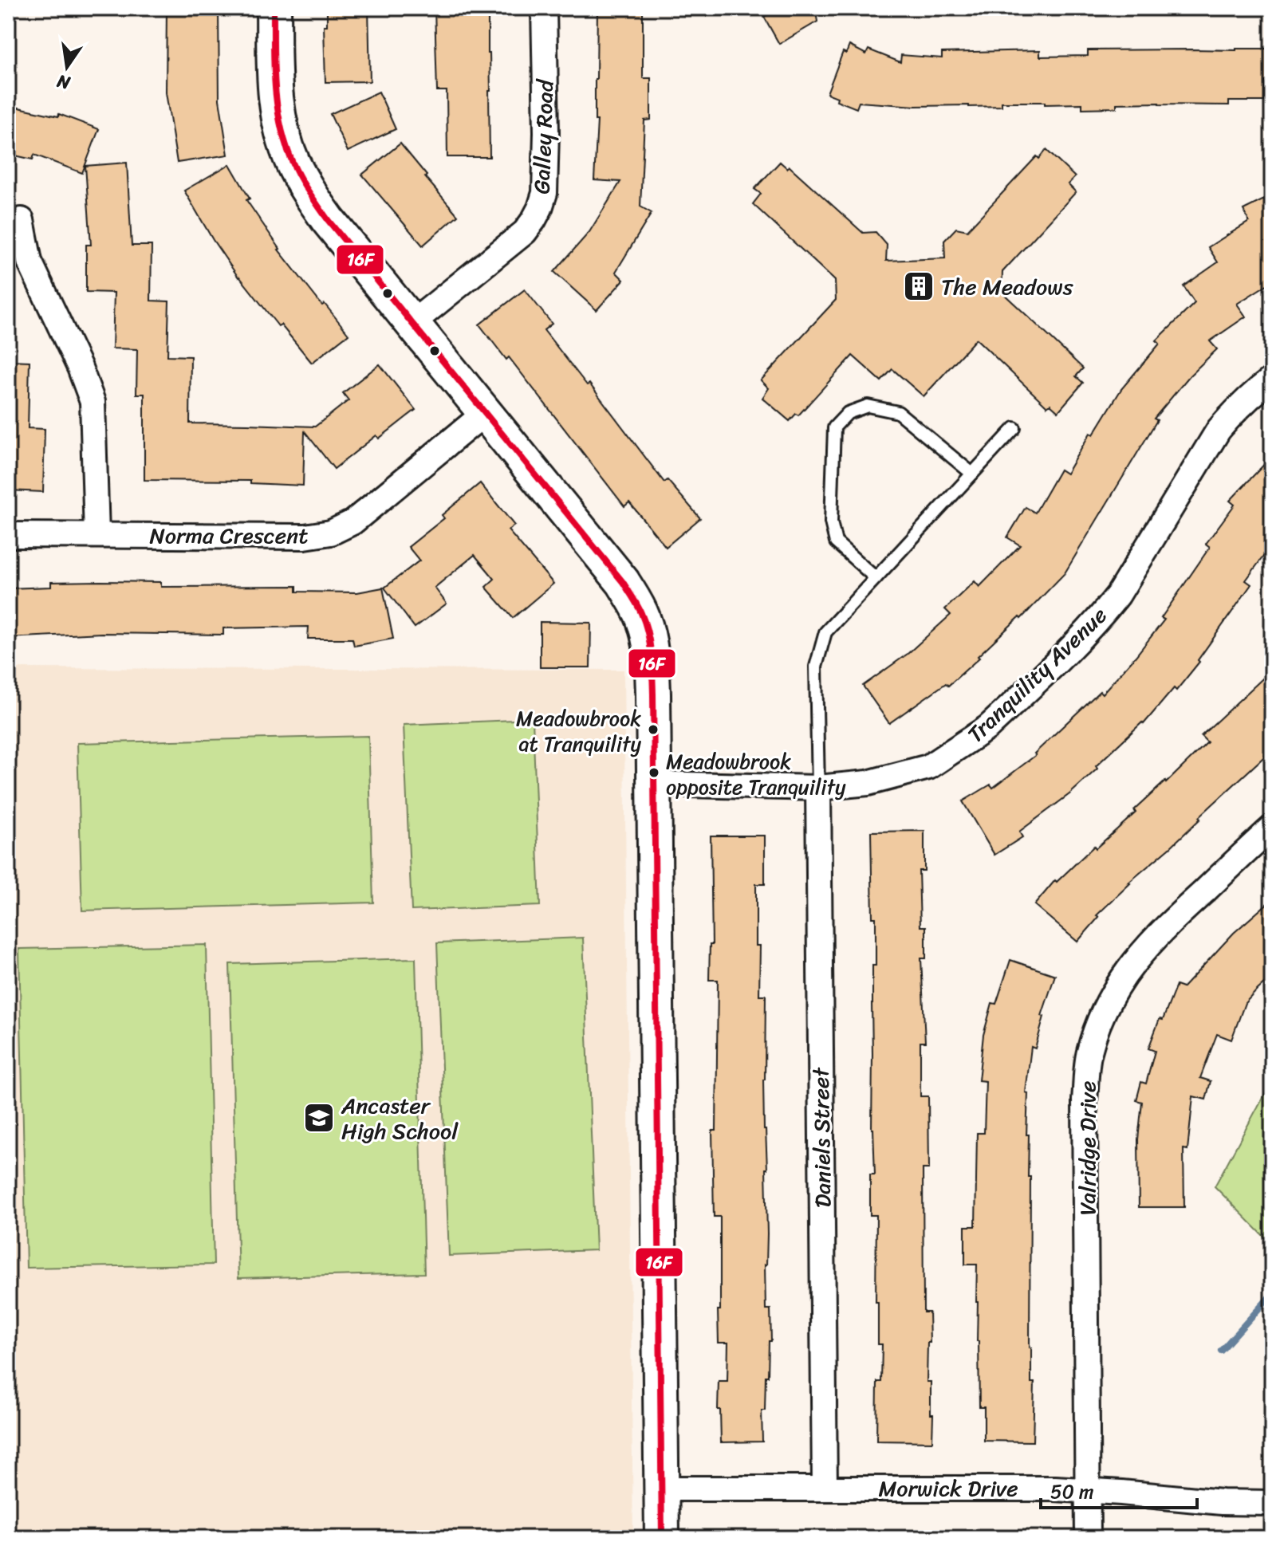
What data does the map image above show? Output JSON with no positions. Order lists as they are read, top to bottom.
{
  "streets": {
    "street": [
      "Galley Road",
      "Norma Crescent",
      "Tranquility Avenue",
      "Daniels Street",
      "Valridge Drive",
      "Morwick Drive"
    ]
  },
  "crossings": [
    ["Tranquility Avenue", "Daniels Street"],
    ["Daniels Street", "Morwick Drive"],
    ["Valridge Drive", "Morwick Drive"]
  ],
  "places": {
    "building": ["The Meadows"],
    "other": ["Meadowbrook at Tranquility", "Meadowbrook opposite Tranquility"],
    "school or university": ["Ancaster High School"]
  },
  "lines": ["transit line 16F"],
  "scale_bar": "50 m",
  "north": "bottom"
}
